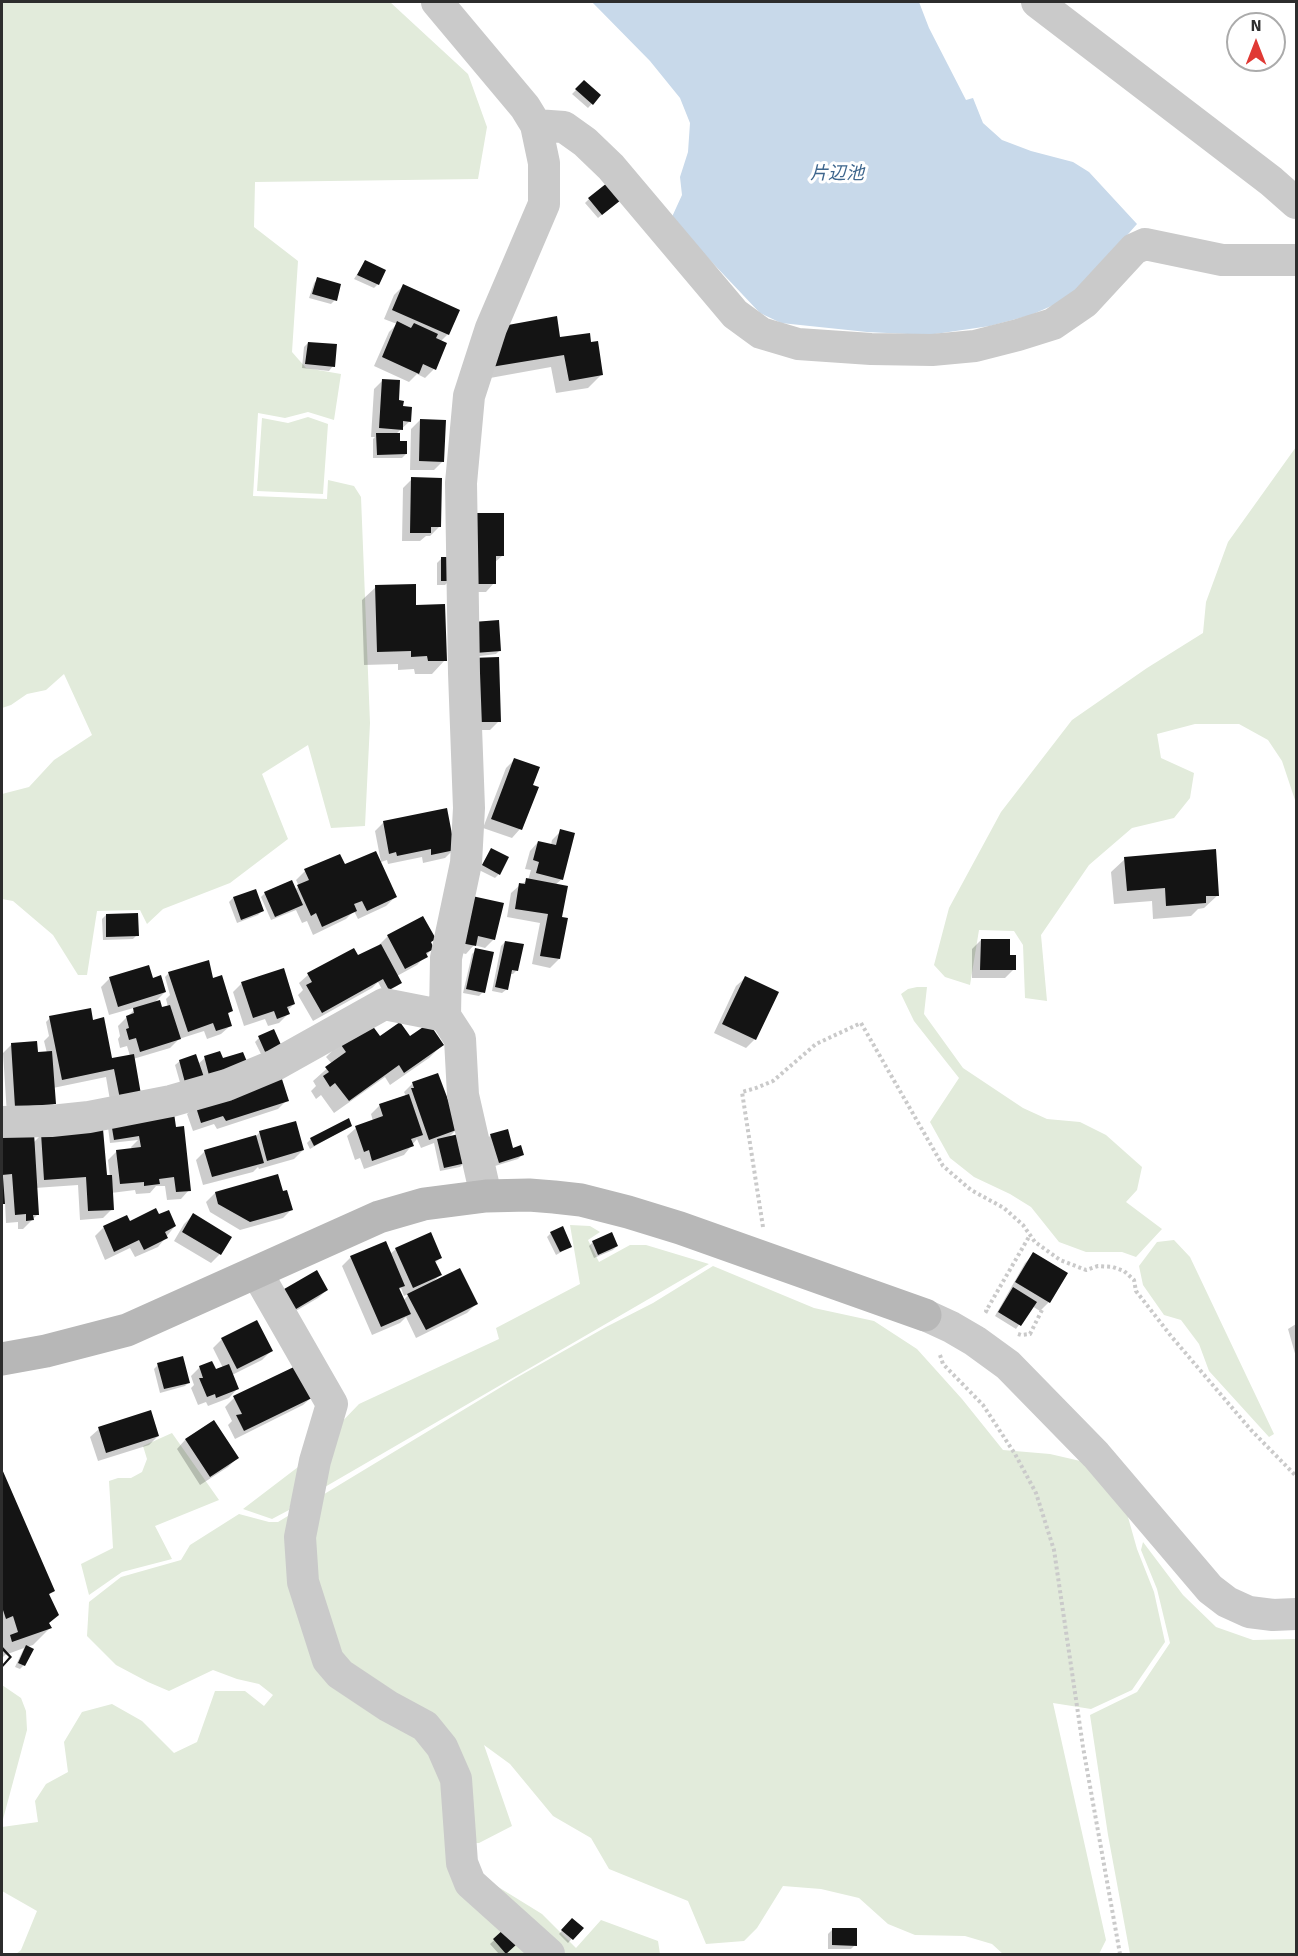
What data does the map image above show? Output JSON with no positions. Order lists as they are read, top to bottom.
{
  "water": ["片辺池"],
  "north": "top"
}
